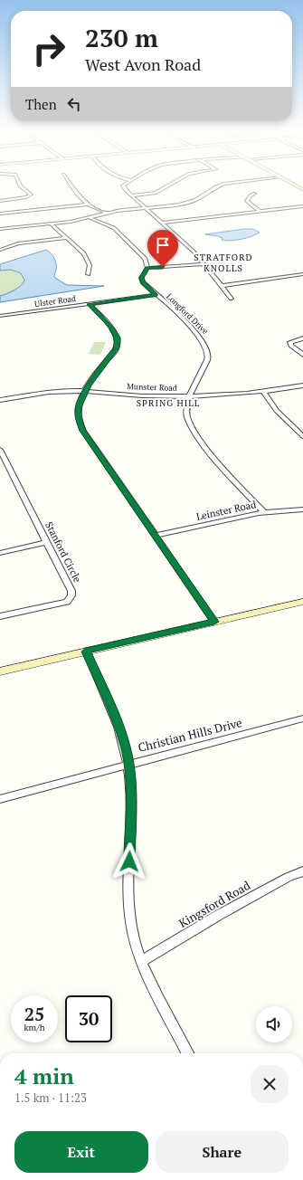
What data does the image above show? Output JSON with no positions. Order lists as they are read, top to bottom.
{
  "streets": {
    "street": [
      "Ulster Road",
      "Longford Drive",
      "Munster Road",
      "Leinster Road",
      "Stanford Circle",
      "Christian Hills Drive",
      "Kingsford Road"
    ]
  },
  "crossings": [
    ["Ulster Road", "Longford Drive"],
    ["Longford Drive", "Munster Road"],
    ["Longford Drive", "Leinster Road"]
  ],
  "districts": ["STRATFORD KNOLLS", "SPRING HILL"],
  "page": {
    "turn": ["230 m", "West Avon Road"],
    "then": "Then",
    "speed": "25 km/h",
    "limit": "30",
    "heading": ["4 min", "1.5 km · 11:23"],
    "buttons": ["Exit", "Share"]
  }
}
